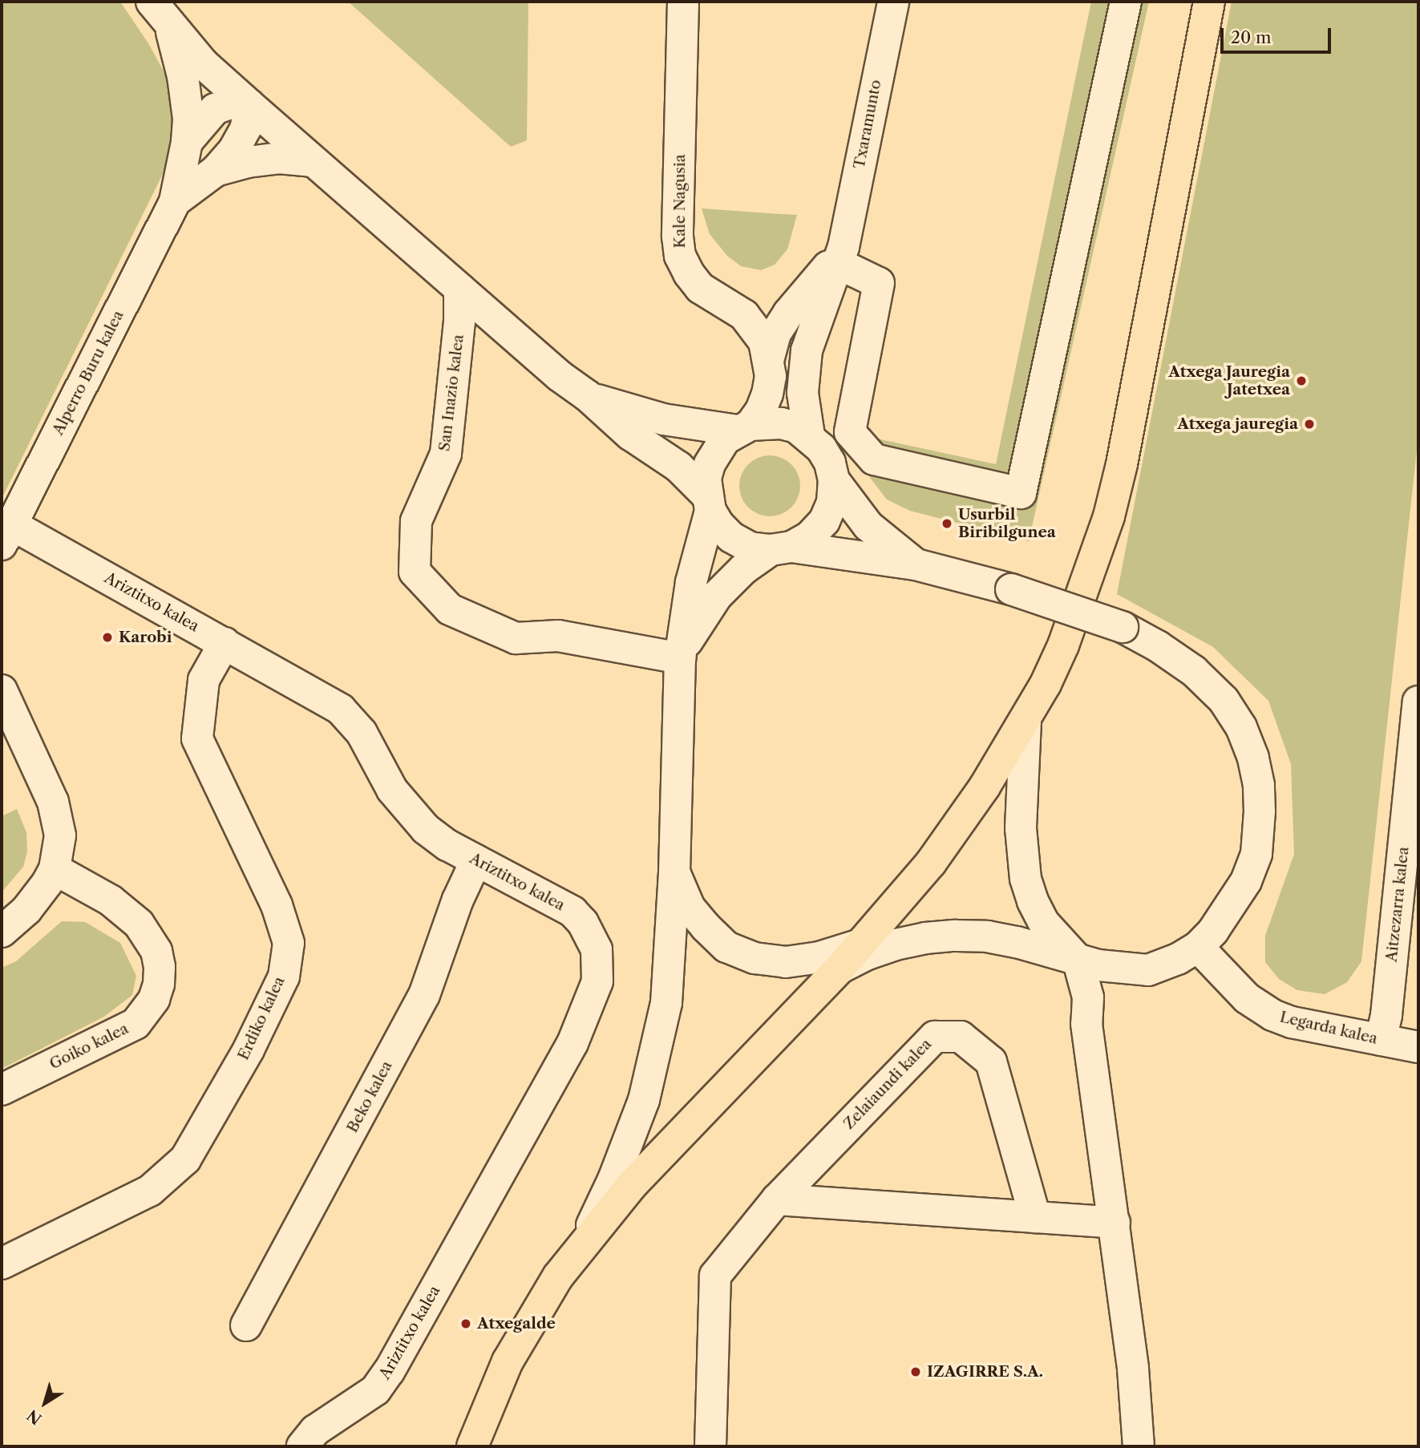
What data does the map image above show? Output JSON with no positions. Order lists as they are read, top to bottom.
{
  "streets": {
    "street": [
      "Txaramunto",
      "Kale Nagusia",
      "Alperro Buru kalea",
      "San Inazio kalea",
      "Ariztitxo kalea",
      "Aitzezarra kalea",
      "Erdiko kalea",
      "Legarda kalea",
      "Goiko kalea",
      "Zelaiaundi kalea",
      "Beko kalea"
    ]
  },
  "crossings": [
    ["Txaramunto", "Kale Nagusia"],
    ["Alperro Buru kalea", "Ariztitxo kalea"],
    ["Ariztitxo kalea", "Erdiko kalea"],
    ["Ariztitxo kalea", "Beko kalea"],
    ["Aitzezarra kalea", "Legarda kalea"]
  ],
  "places": [
    "Atxega Jauregia Jatetxea",
    "Atxega jauregia",
    "Usurbil Biribilgunea",
    "Karobi",
    "Atxegalde",
    "IZAGIRRE S.A."
  ],
  "scale_bar": "20 m",
  "north": "bottom left"
}
